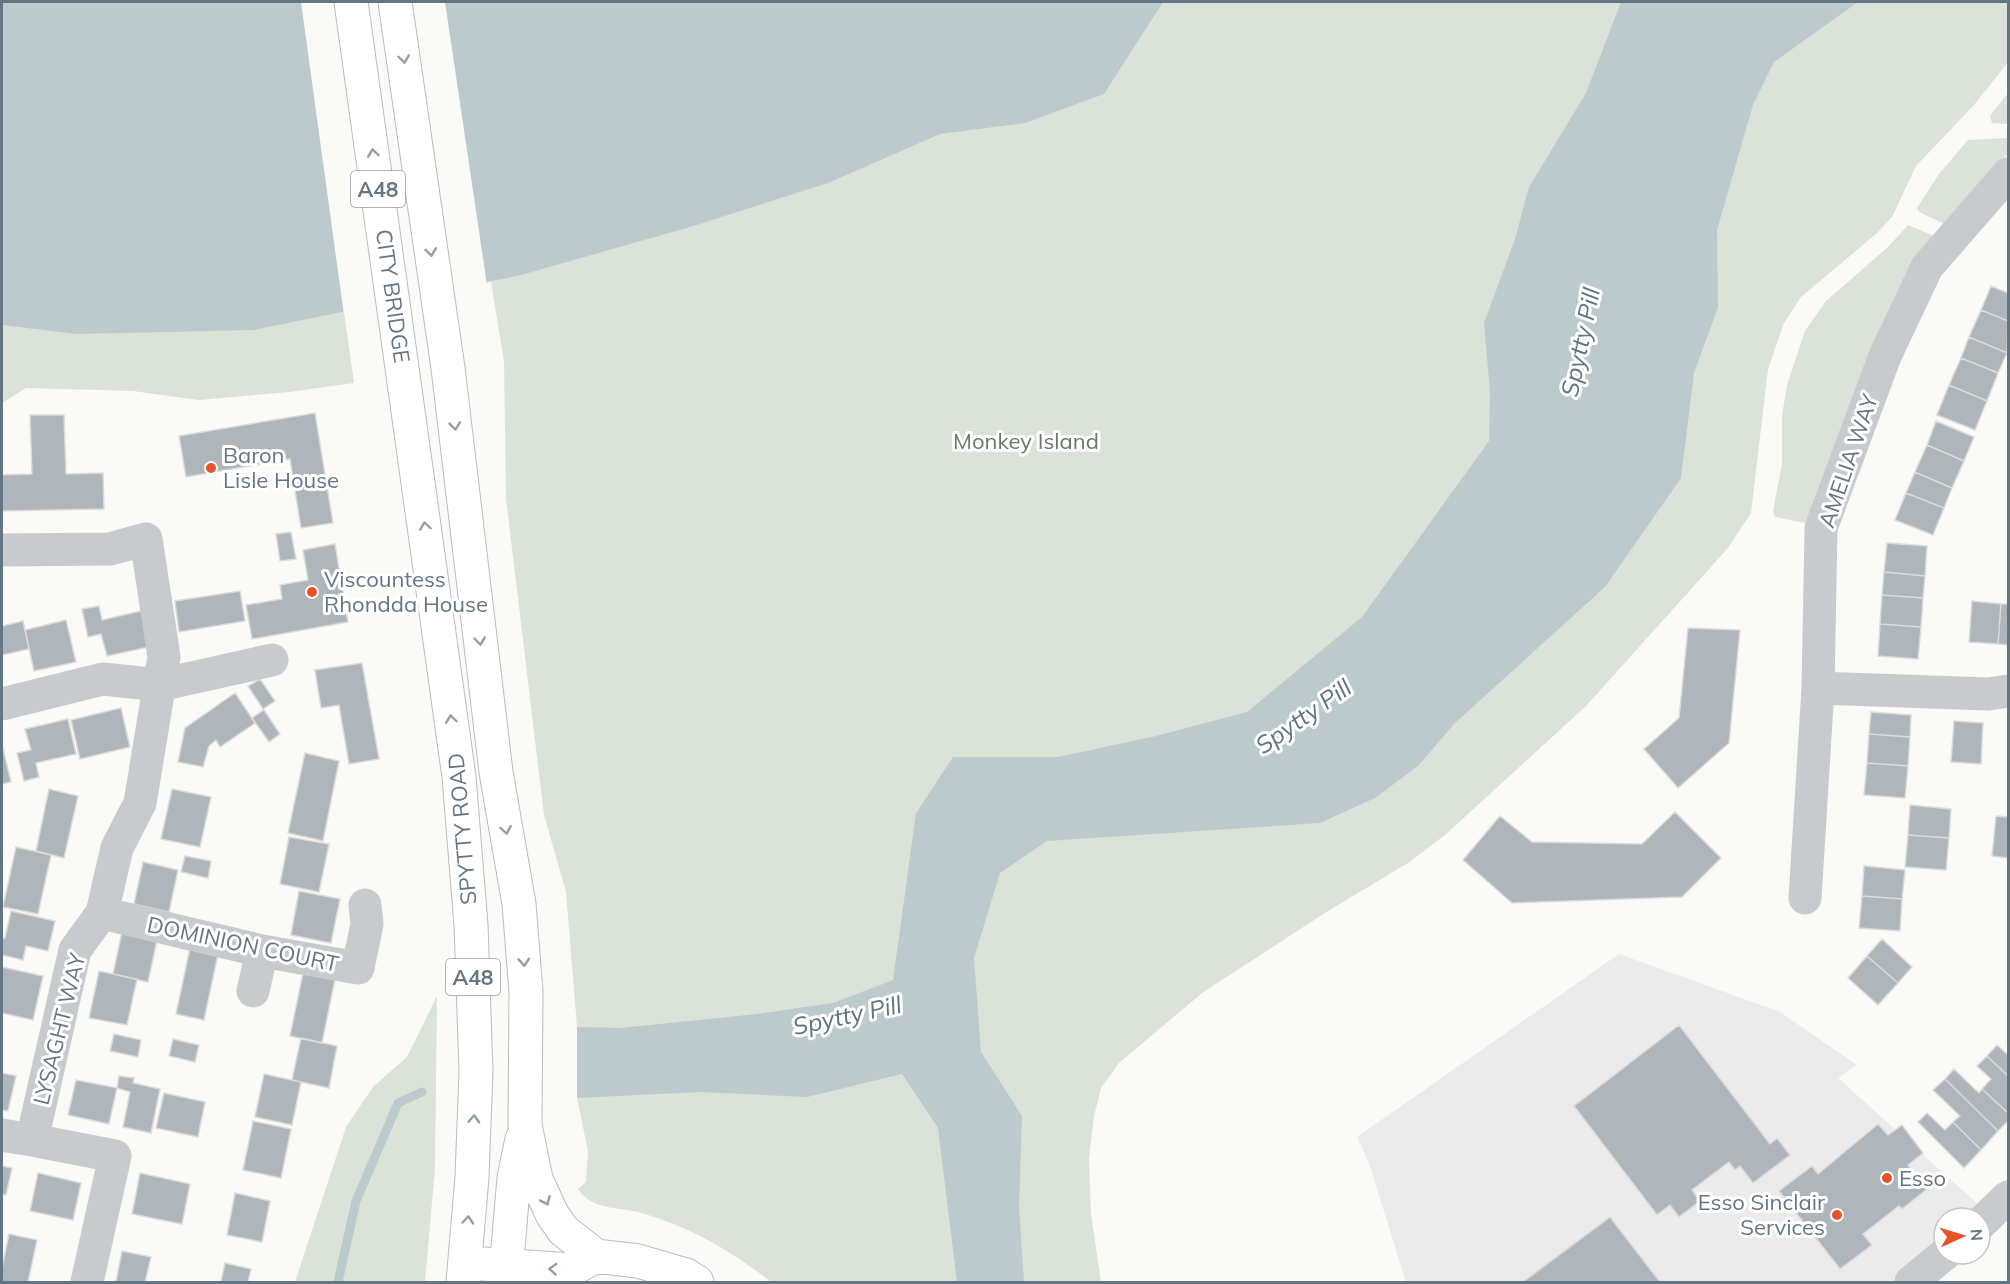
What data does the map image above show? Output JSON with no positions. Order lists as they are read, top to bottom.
{
  "streets": {
    "main road": ["A48", "CITY BRIDGE", "SPYTTY ROAD"],
    "street": ["AMELIA WAY", "DOMINION COURT", "LYSAGHT WAY"]
  },
  "crossings": [
    ["A48", "CITY BRIDGE"],
    ["A48", "SPYTTY ROAD"],
    ["CITY BRIDGE", "SPYTTY ROAD"],
    ["DOMINION COURT", "LYSAGHT WAY"]
  ],
  "one_way": ["SPYTTY ROAD"],
  "water": ["Spytty Pill"],
  "parks": ["Monkey Island"],
  "places": [
    "Baron Lisle House",
    "Viscountess Rhondda House",
    "Esso",
    "Esso Sinclair Services"
  ],
  "north": "right"
}
